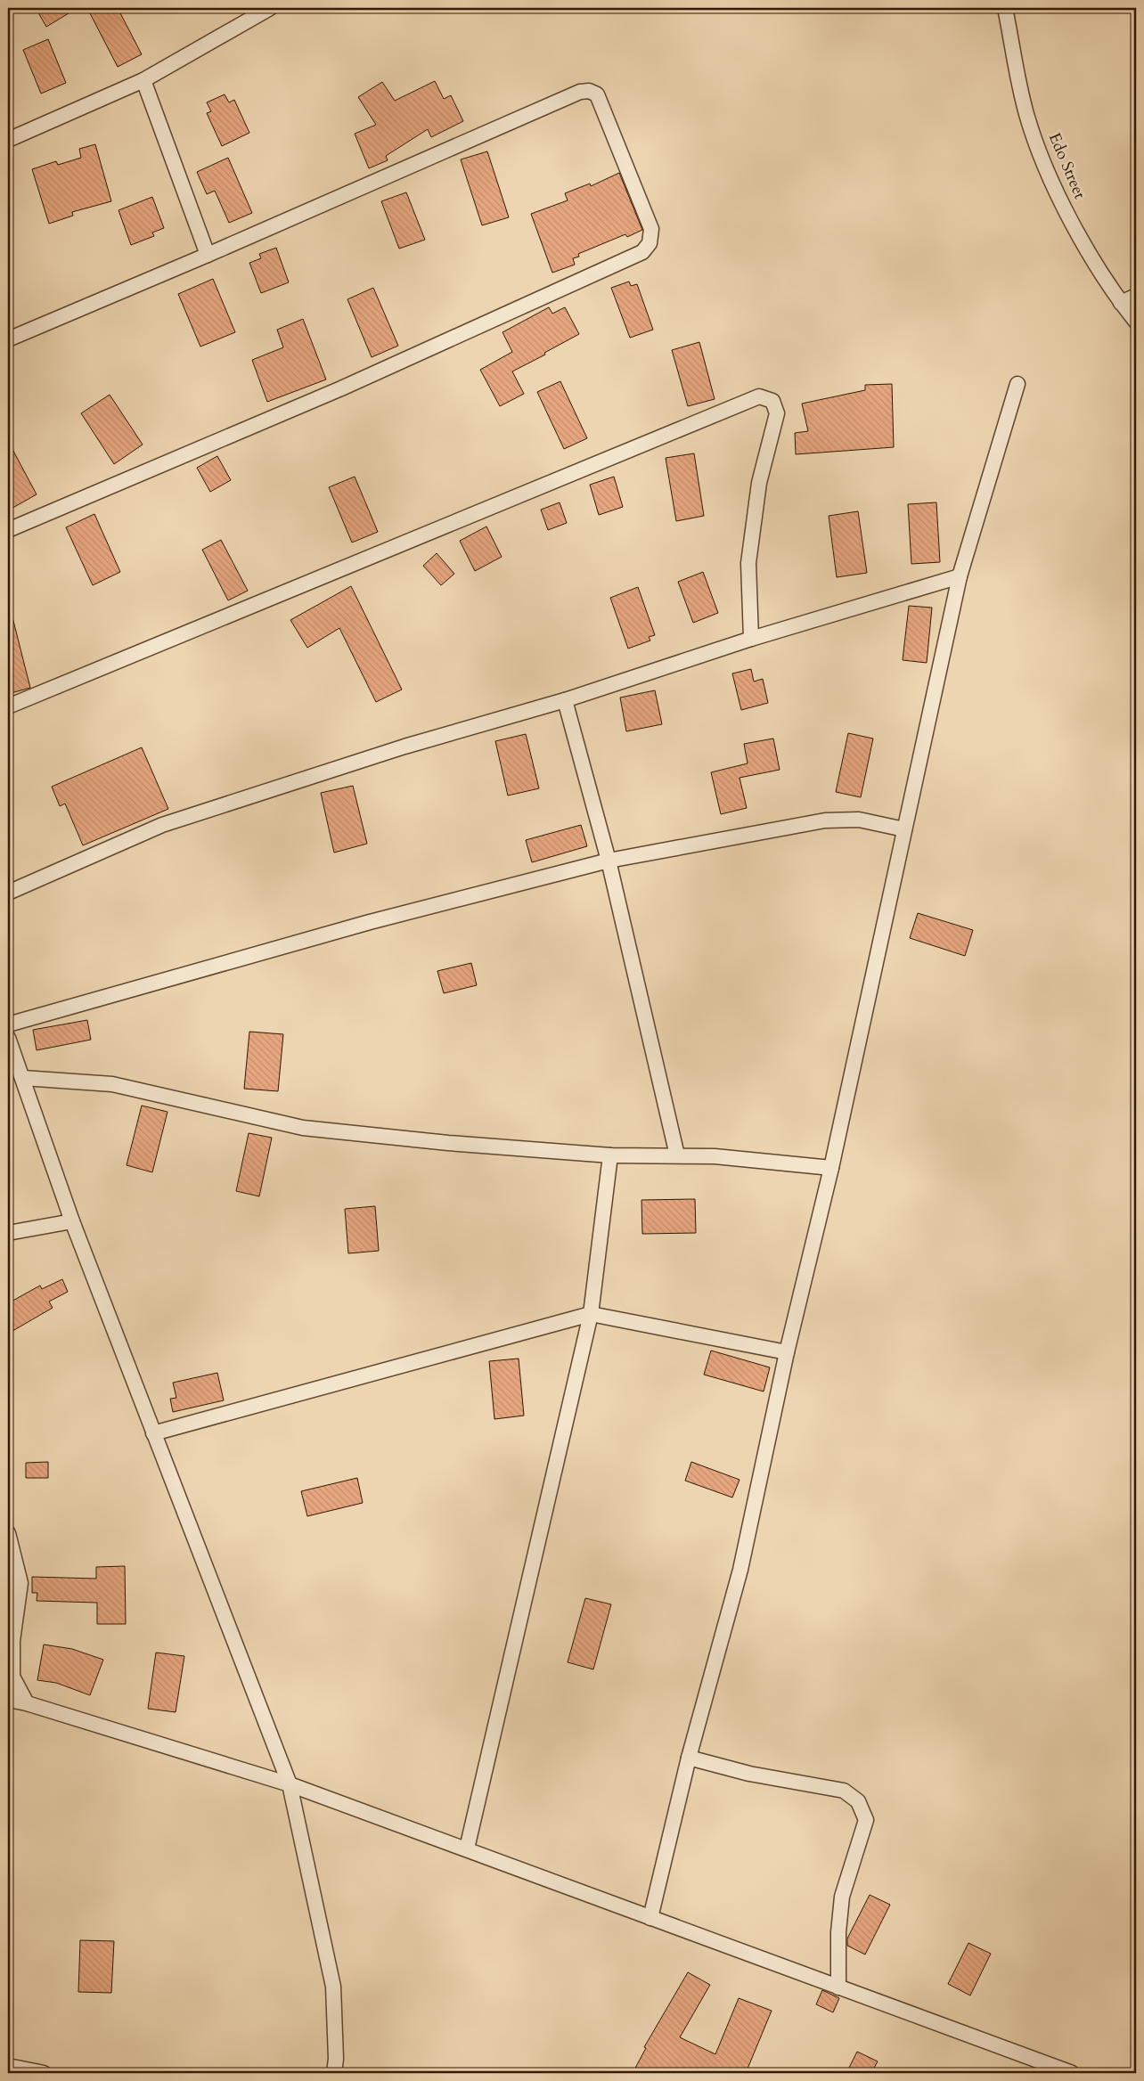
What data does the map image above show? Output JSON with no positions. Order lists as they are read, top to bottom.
{
  "streets": {
    "street": ["Edo Street"]
  }
}
